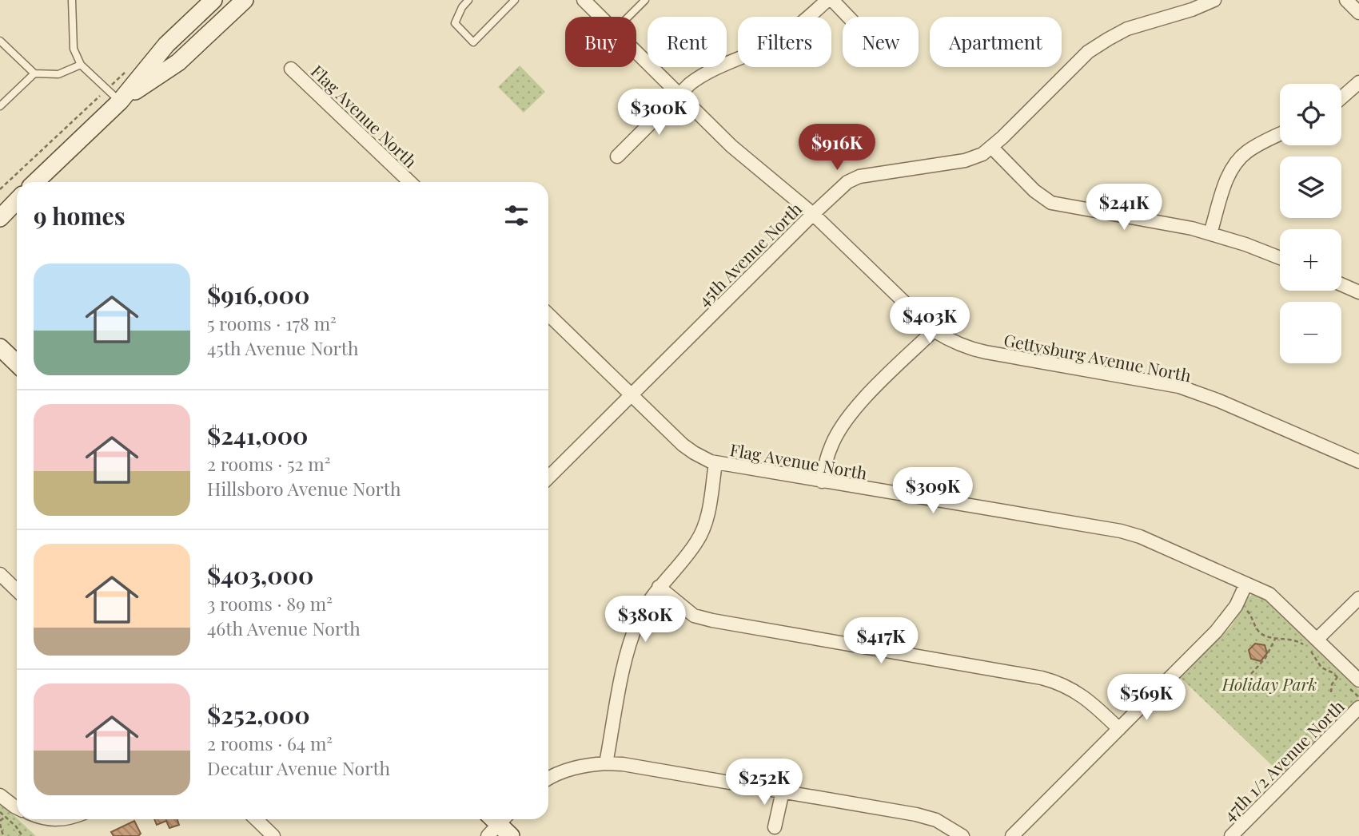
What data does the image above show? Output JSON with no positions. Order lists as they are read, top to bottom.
{
  "streets": {
    "street": [
      "Flag Avenue North",
      "45th Avenue North",
      "Gettysburg Avenue North",
      "47th 1/2 Avenue North"
    ]
  },
  "crossings": [
    ["Flag Avenue North", "45th Avenue North"],
    ["45th Avenue North", "Gettysburg Avenue North"]
  ],
  "parks": ["Holiday Park"],
  "page": {
    "chip": [
      "Buy",
      "Rent",
      "Filters",
      "New",
      "Apartment"
    ],
    "map_buttons": ["+", "−"],
    "price": [
      "$300K",
      "$916K",
      "$241K",
      "$403K",
      "$309K",
      "$380K",
      "$417K",
      "$569K",
      "$252K"
    ],
    "heading": "9 homes",
    "list": [
      {
        "name": "$916,000",
        "note": "5 rooms · 178 m² · 45th Avenue North"
      },
      {
        "name": "$241,000",
        "note": "2 rooms · 52 m² · Hillsboro Avenue North"
      },
      {
        "name": "$403,000",
        "note": "3 rooms · 89 m² · 46th Avenue North"
      },
      {
        "name": "$252,000",
        "note": "2 rooms · 64 m² · Decatur Avenue North"
      }
    ]
  }
}
